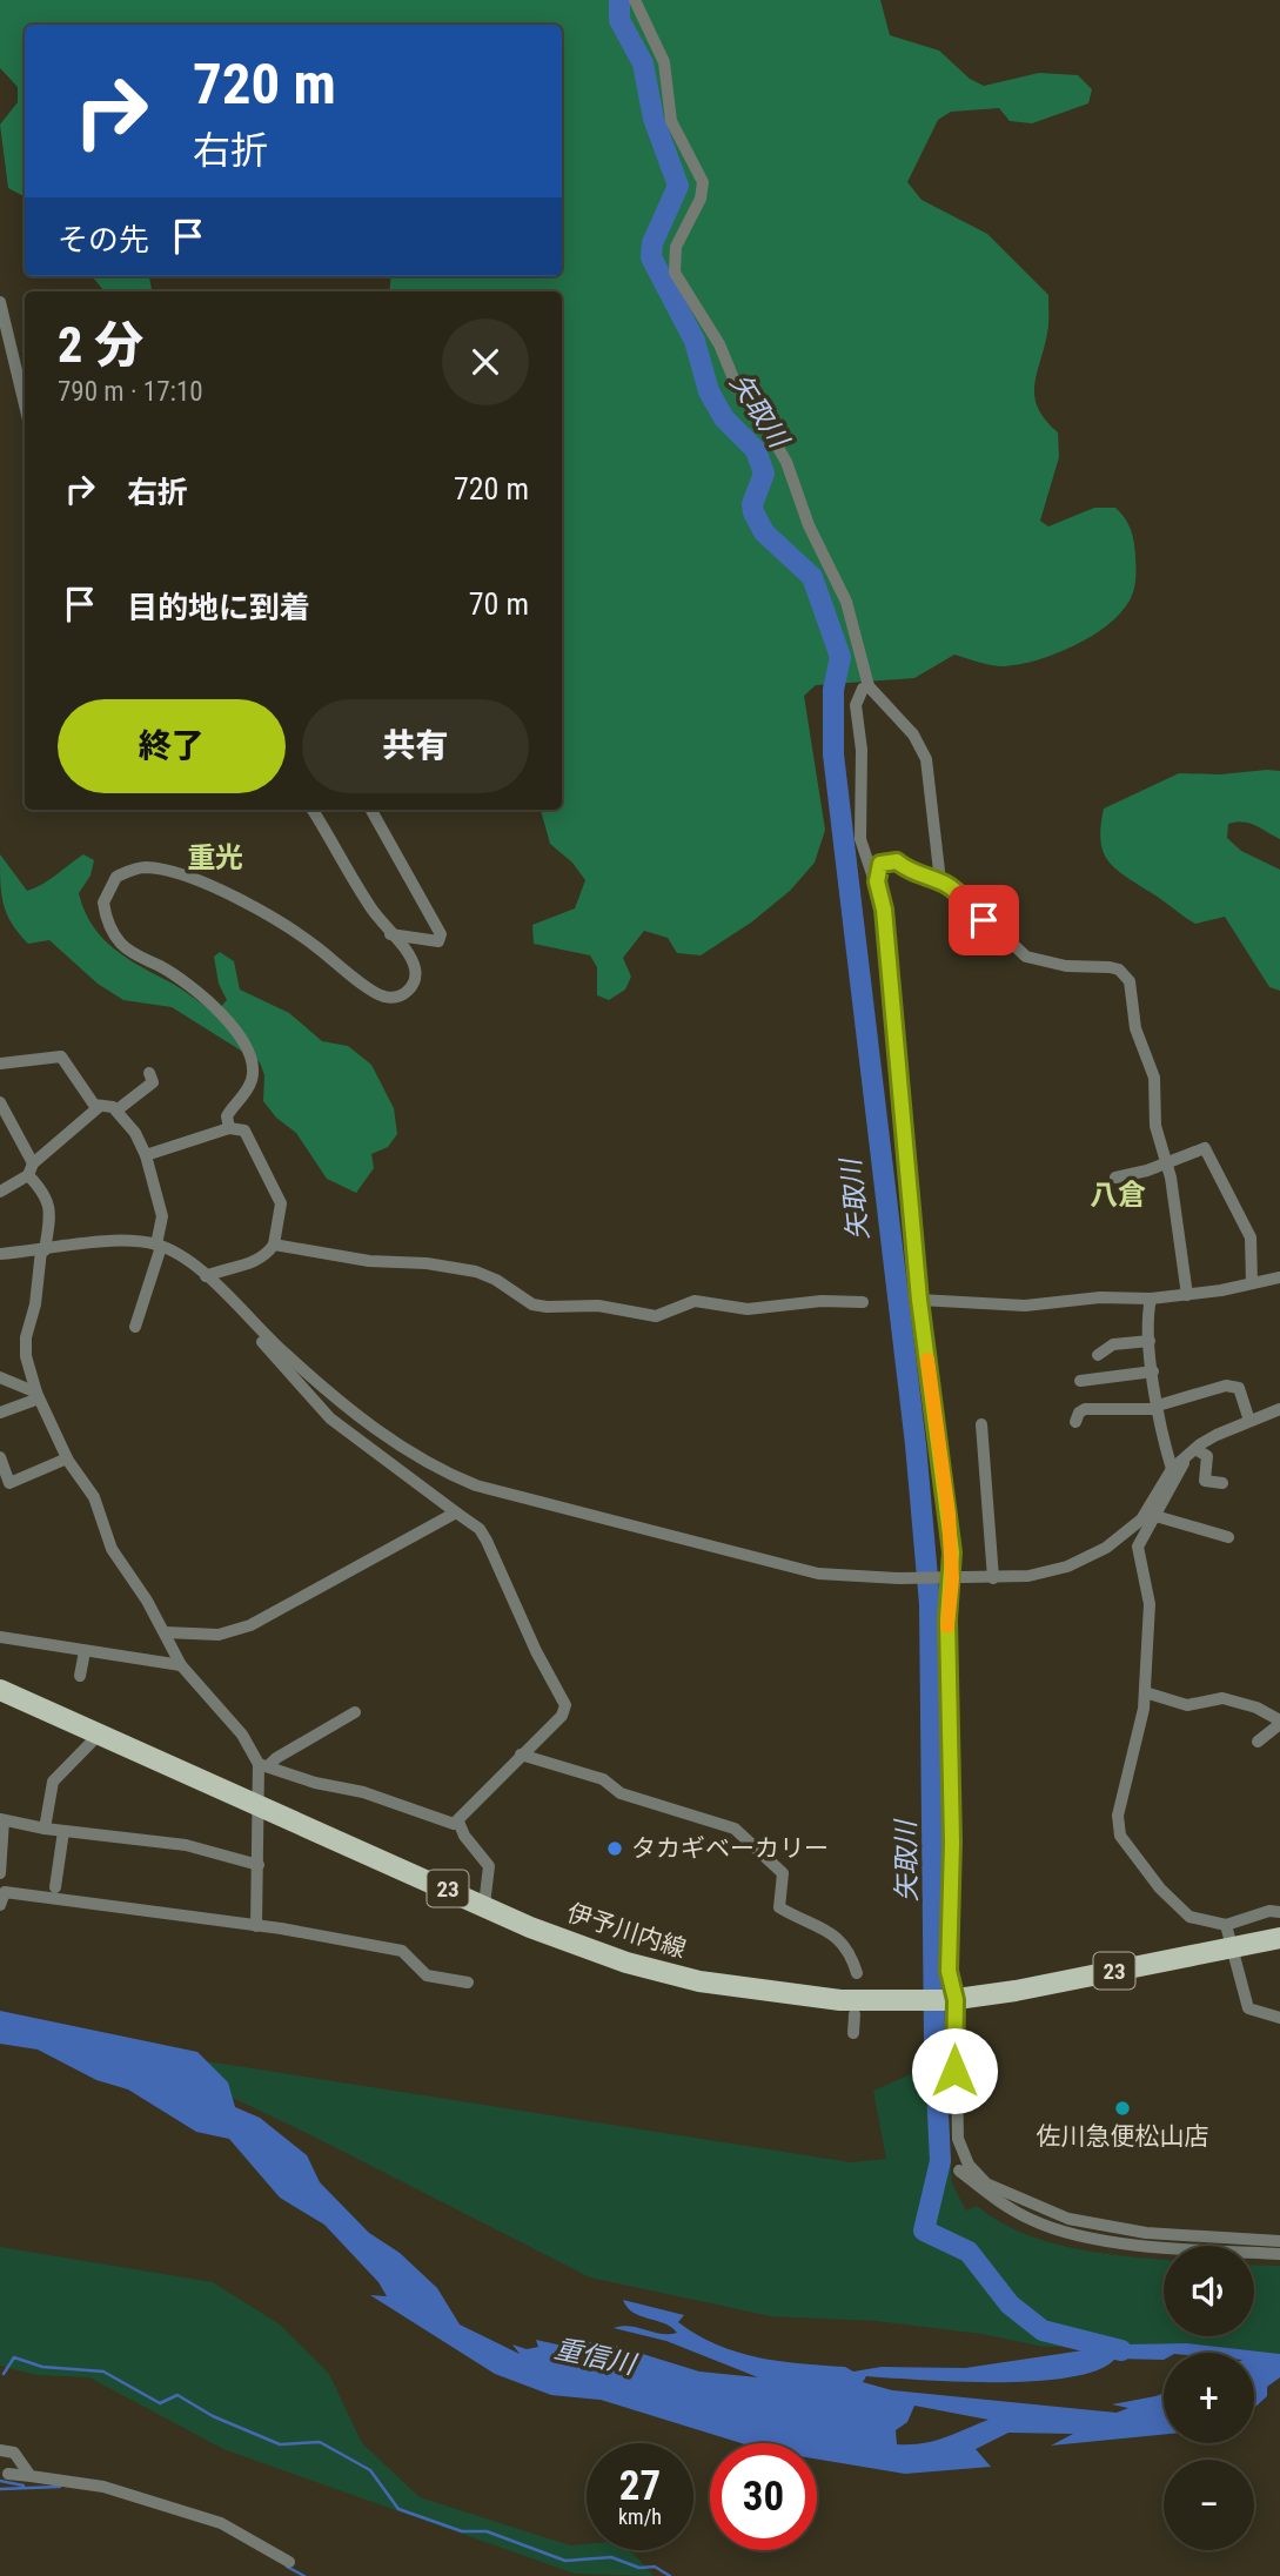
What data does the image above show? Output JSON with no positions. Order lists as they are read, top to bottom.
{
  "streets": {
    "main road": ["23", "伊予川内線"]
  },
  "districts": ["重光", "八倉"],
  "water": ["矢取川", "重信川"],
  "places": ["タカギベーカリー", "佐川急便松山店"],
  "page": {
    "turn": ["720 m", "右折"],
    "then": "その先",
    "heading": ["2 分", "790 m · 17:10"],
    "list": [
      {
        "name": "右折",
        "value": "720 m"
      },
      {
        "name": "目的地に到着",
        "value": "70 m"
      }
    ],
    "buttons": ["終了", "共有"],
    "map_buttons": ["+", "−"],
    "speed": "27 km/h",
    "limit": "30"
  }
}
